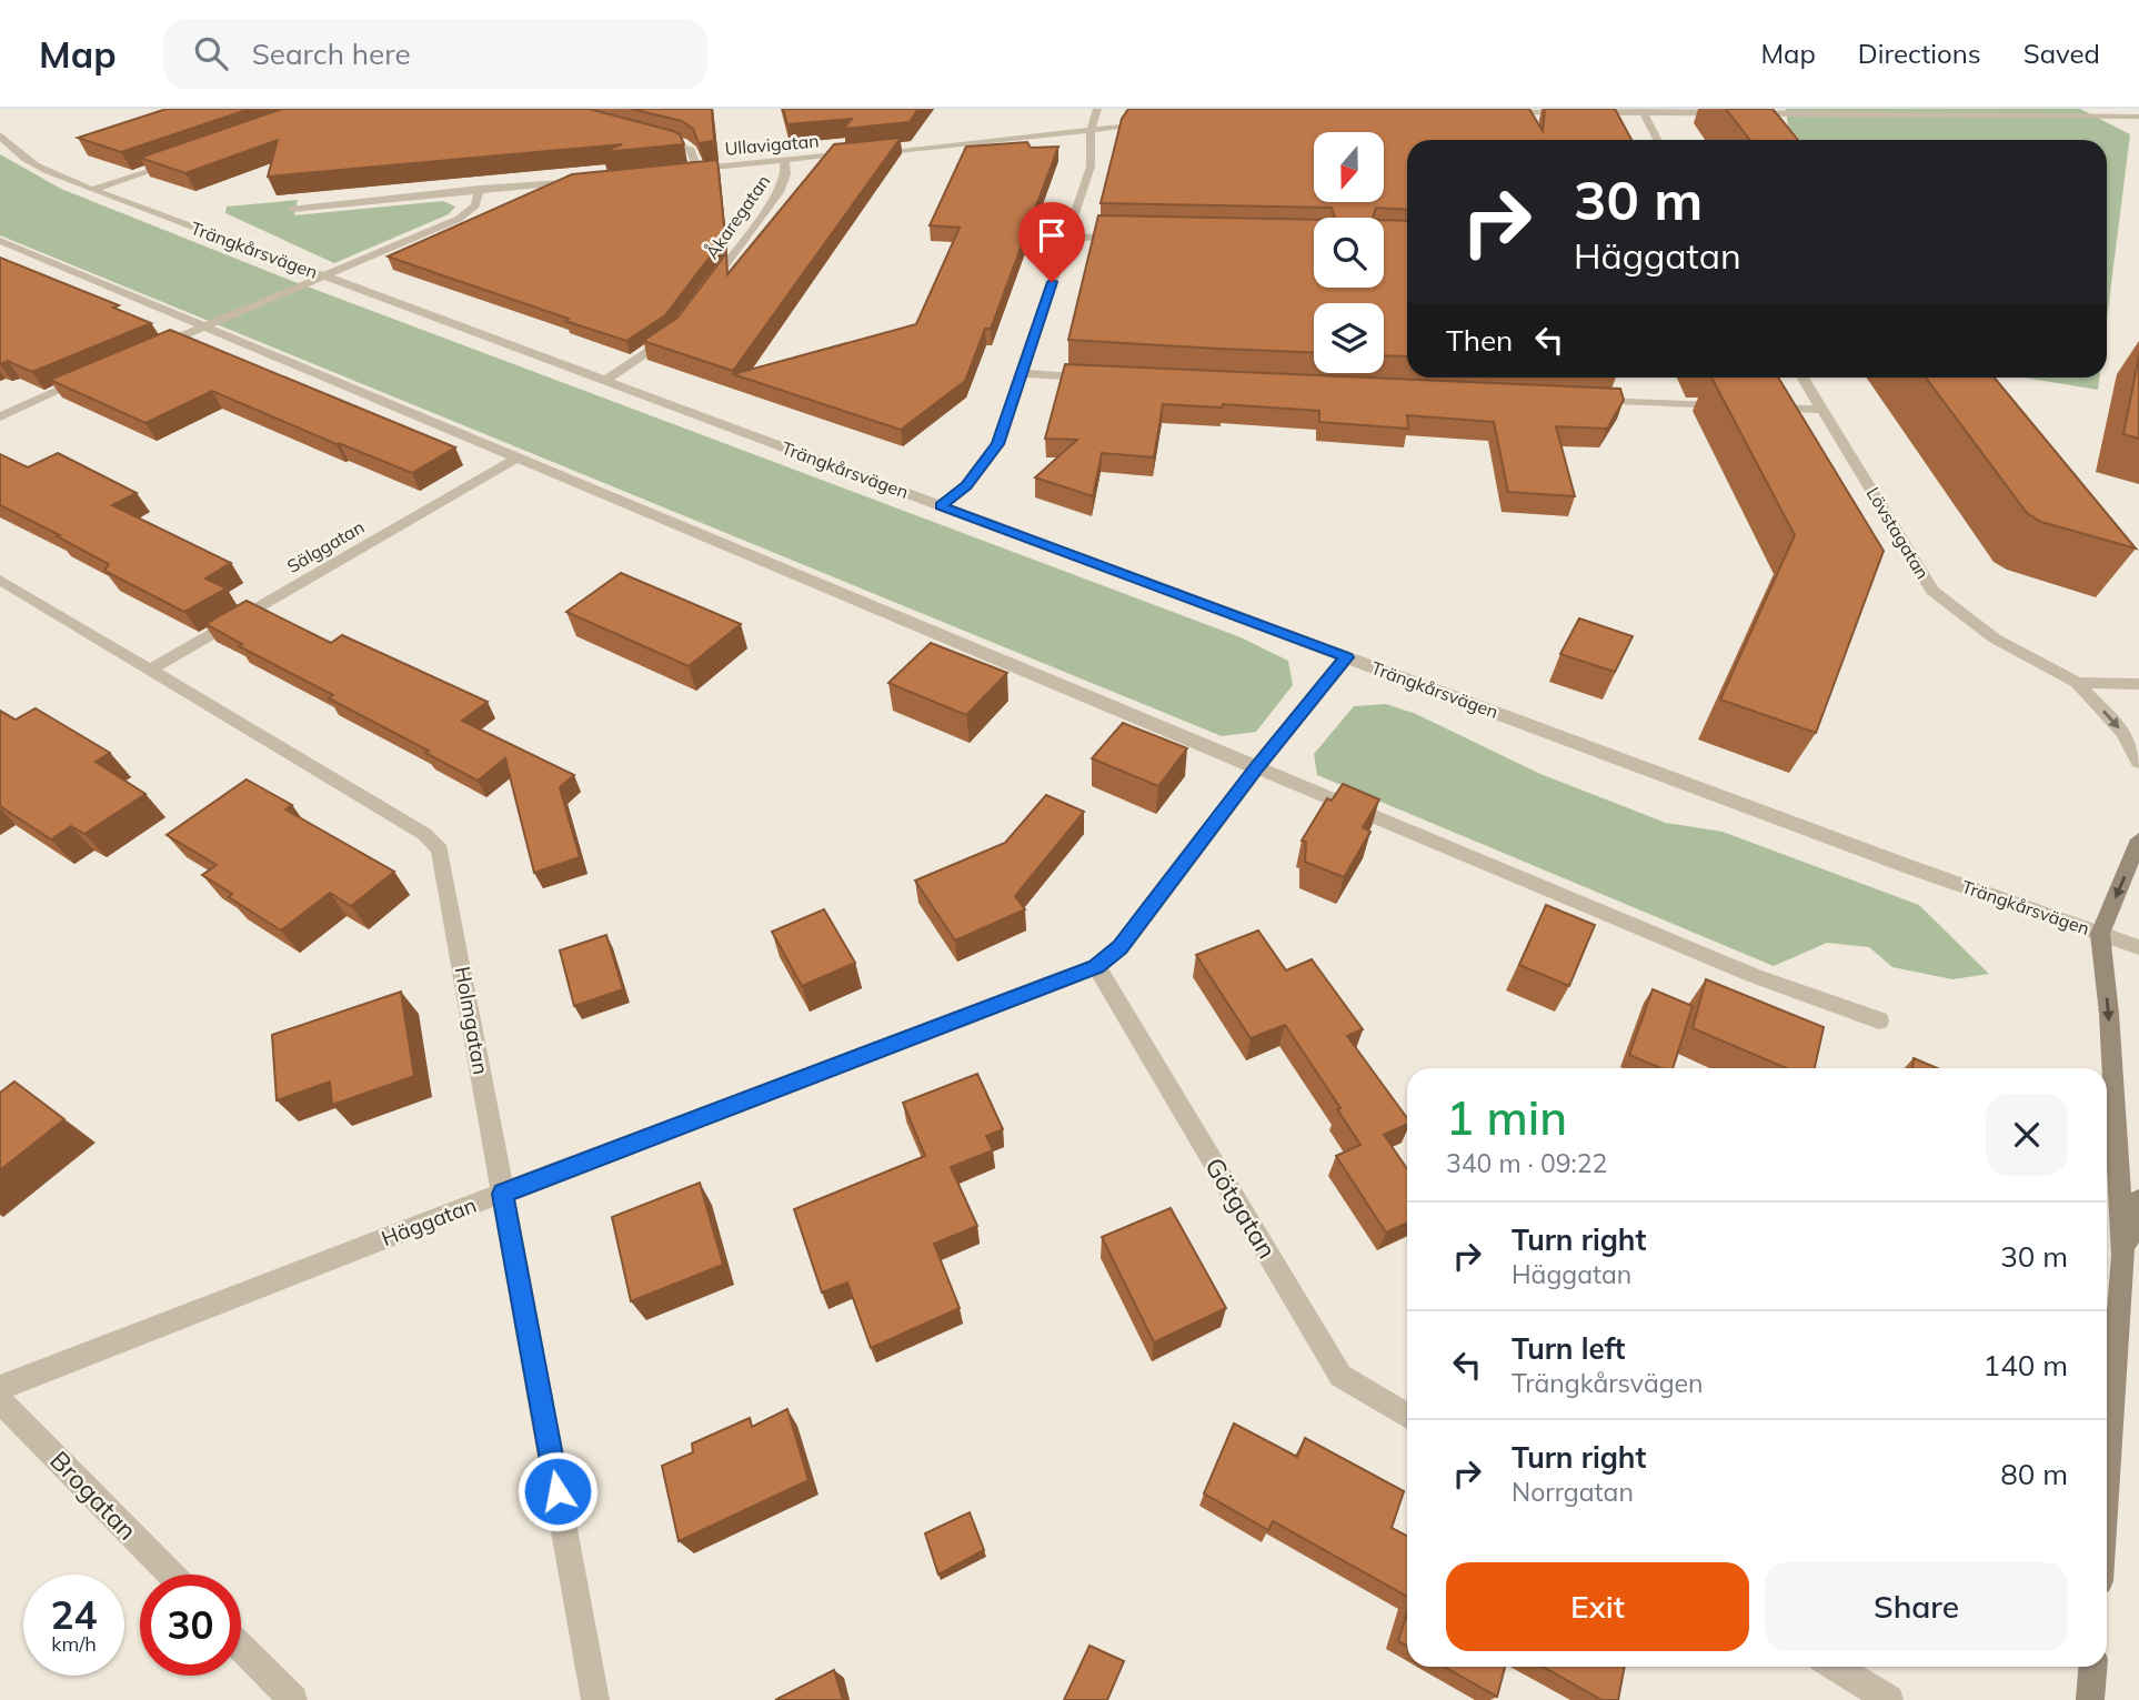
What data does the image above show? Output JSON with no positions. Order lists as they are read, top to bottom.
{
  "streets": {
    "street": [
      "Ullavigatan",
      "Åkaregatan",
      "Trängkårsvägen",
      "Lövstagatan",
      "Sälggatan",
      "Holmgatan",
      "Götgatan",
      "Häggatan",
      "Brogatan"
    ]
  },
  "crossings": [
    ["Ullavigatan", "Åkaregatan"],
    ["Trängkårsvägen", "Häggatan"],
    ["Sälggatan", "Holmgatan"],
    ["Holmgatan", "Häggatan"],
    ["Götgatan", "Häggatan"]
  ],
  "north": "bottom",
  "page": {
    "header": "Map",
    "search": "Search here",
    "nav": ["Map", "Directions", "Saved"],
    "turn": ["30 m", "Häggatan"],
    "then": "Then",
    "heading": ["1 min", "340 m · 09:22"],
    "list": [
      {
        "name": "Turn right",
        "note": "Häggatan",
        "value": "30 m"
      },
      {
        "name": "Turn left",
        "note": "Trängkårsvägen",
        "value": "140 m"
      },
      {
        "name": "Turn right",
        "note": "Norrgatan",
        "value": "80 m"
      }
    ],
    "buttons": ["Exit", "Share"],
    "speed": "24 km/h",
    "limit": "30"
  }
}
